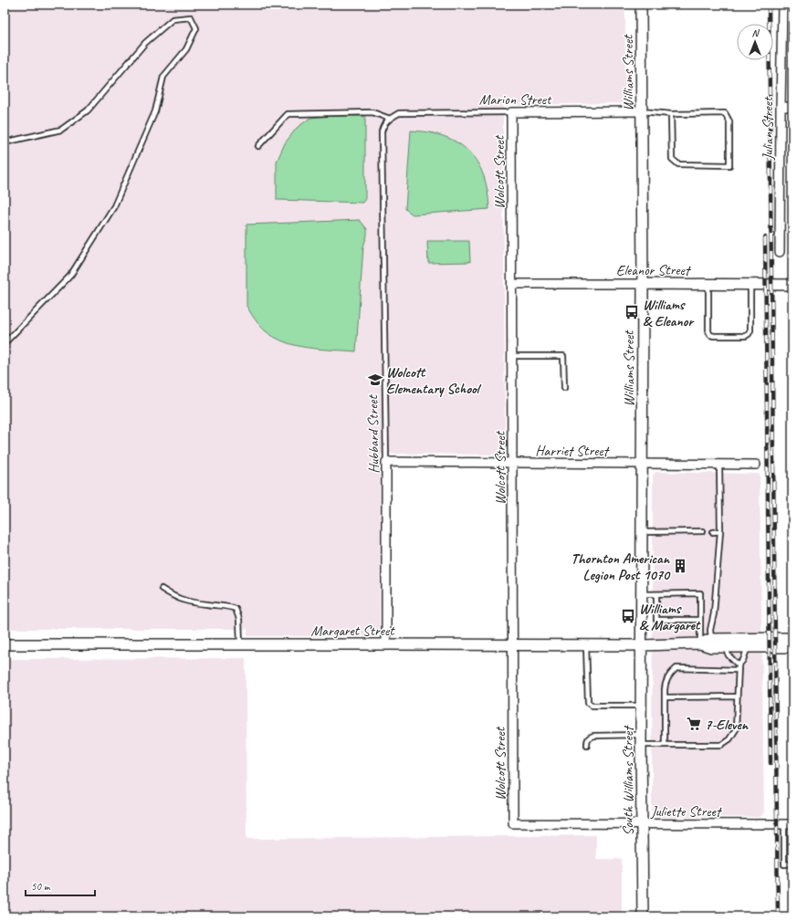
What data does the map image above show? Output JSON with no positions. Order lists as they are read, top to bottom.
{
  "streets": {
    "street": [
      "Williams Street",
      "Marion Street",
      "Julian Street",
      "Wolcott Street",
      "Eleanor Street",
      "Hubbard Street",
      "Harriet Street",
      "Margaret Street",
      "South Williams Street",
      "Juliette Street"
    ]
  },
  "crossings": [
    ["Williams Street", "Marion Street"],
    ["Williams Street", "Eleanor Street"],
    ["Williams Street", "Harriet Street"],
    ["Williams Street", "Margaret Street"],
    ["Williams Street", "South Williams Street"],
    ["Marion Street", "Wolcott Street"],
    ["Marion Street", "Hubbard Street"],
    ["Wolcott Street", "Eleanor Street"],
    ["Wolcott Street", "Harriet Street"],
    ["Wolcott Street", "Margaret Street"],
    ["Wolcott Street", "Juliette Street"],
    ["Hubbard Street", "Harriet Street"],
    ["Hubbard Street", "Margaret Street"],
    ["Margaret Street", "South Williams Street"],
    ["South Williams Street", "Juliette Street"]
  ],
  "places": {
    "bus stop": ["Williams & Eleanor", "Williams & Margaret"],
    "school or university": ["Wolcott Elementary School"],
    "building": ["Thornton American Legion Post 1070"],
    "supermarket": ["7-Eleven"]
  },
  "scale_bar": "50 m",
  "north": "top"
}
